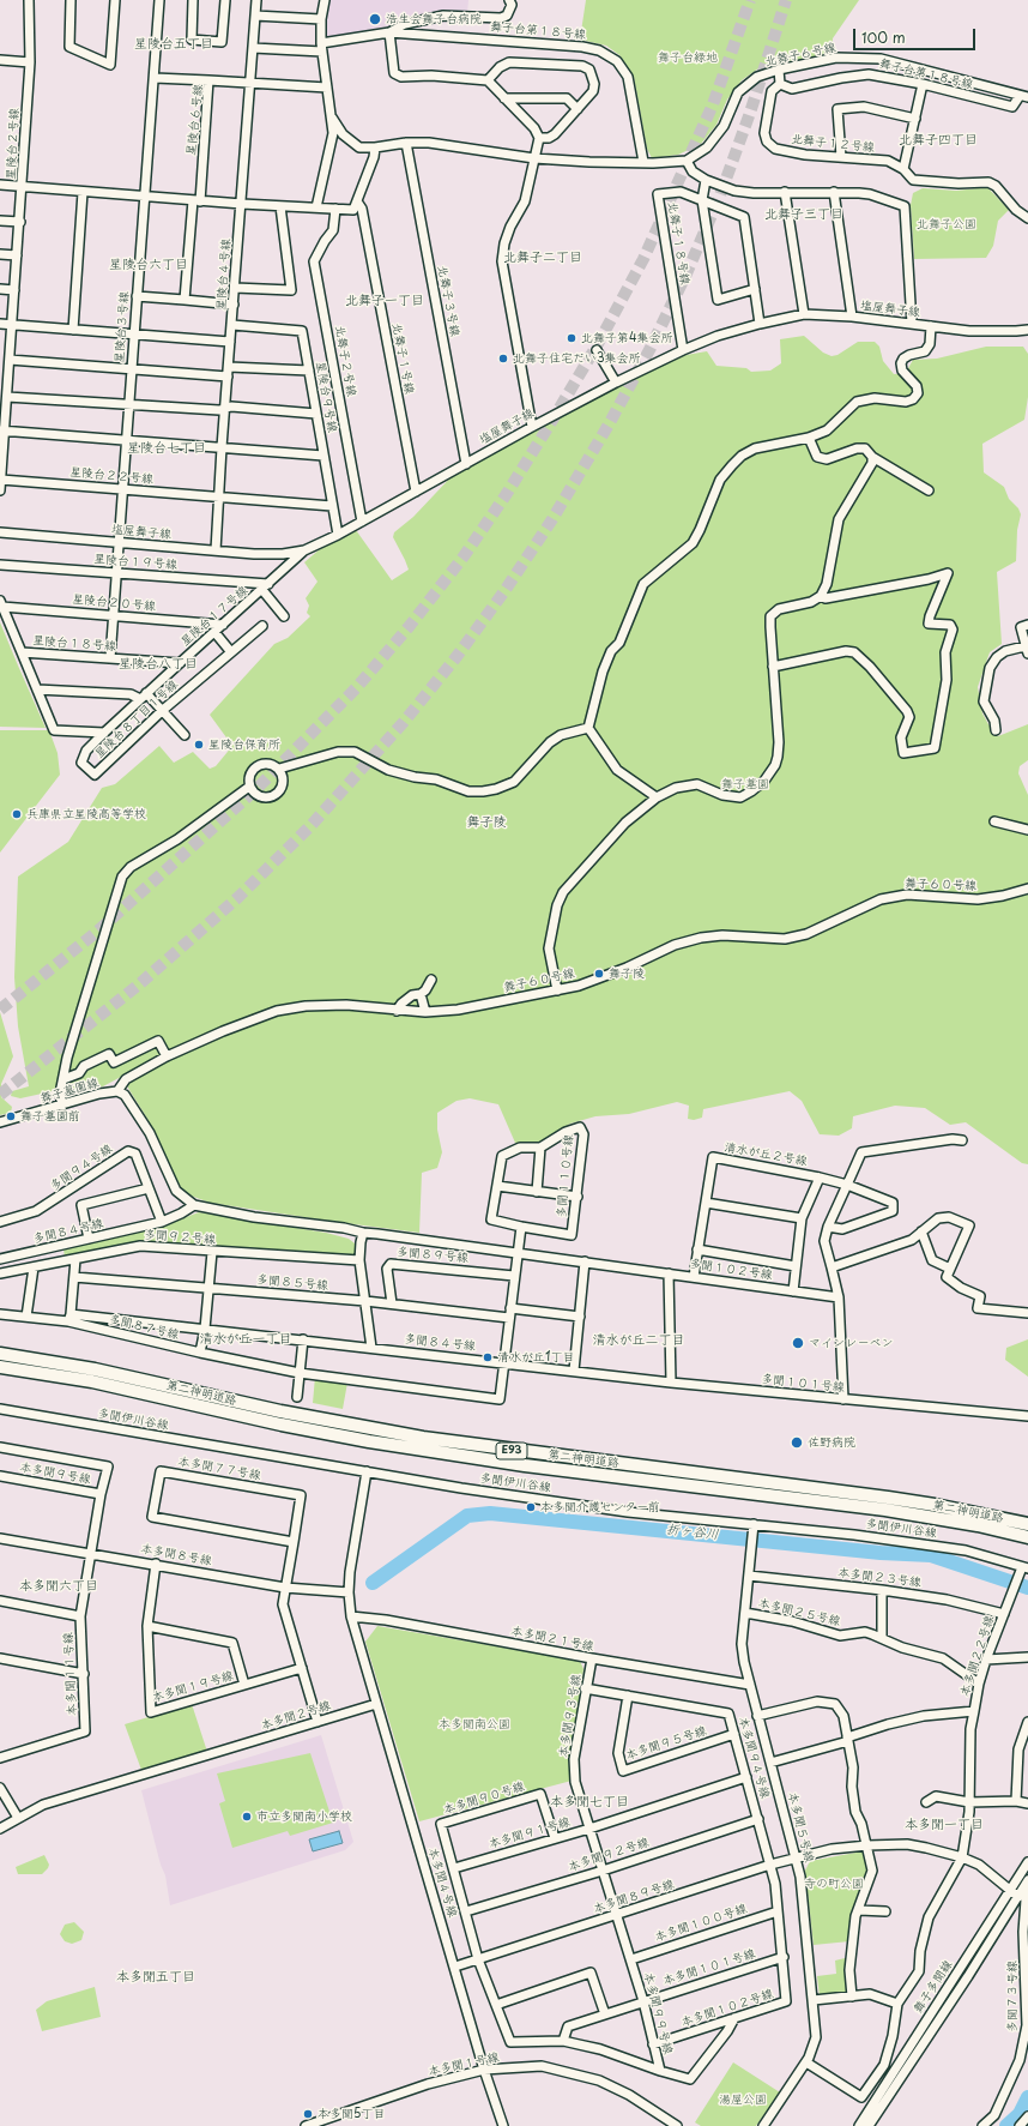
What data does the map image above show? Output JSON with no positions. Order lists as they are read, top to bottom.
{
  "streets": {
    "highway": ["第二神明道路", "E93"],
    "street": [
      "舞子台第１８号線",
      "北舞子６号線",
      "星陵台６号線",
      "星陵台２号線",
      "北舞子１２号線",
      "北舞子１８号線",
      "星陵台４号線",
      "北舞子３号線",
      "塩屋舞子線",
      "星陵台３号線",
      "北舞子１号線",
      "北舞子２号線",
      "星陵台９号線",
      "星陵台２２号線",
      "星陵台１９号線",
      "星陵台２０号線",
      "星陵台１７号線",
      "星陵台１８号線",
      "星陵台８丁目１号線",
      "舞子６０号線",
      "舞子墓園線",
      "清水が丘２号線",
      "多聞９４号線",
      "多聞１１０号線",
      "多聞８４号線",
      "多聞９２号線",
      "多聞８９号線",
      "多聞１０２号線",
      "多聞８５号線",
      "多聞８７号線",
      "多聞１０１号線",
      "多聞伊川谷線",
      "本多聞７７号線",
      "本多聞９号線",
      "本多聞８号線",
      "本多聞２３号線",
      "本多聞２５号線",
      "本多聞２１号線",
      "本多聞２２号線",
      "本多聞１１号線",
      "本多聞１９号線",
      "本多聞２号線",
      "本多聞９３号線",
      "本多聞９５号線",
      "本多聞９４号線",
      "本多聞９０号線",
      "本多聞５号線",
      "本多聞９１号線",
      "本多聞９２号線",
      "本多聞４号線",
      "本多聞８９号線",
      "本多聞１００号線",
      "本多聞１０１号線",
      "舞子多聞線",
      "多聞７３号線",
      "本多聞１０２号線",
      "本多聞９９号線",
      "本多聞１号線"
    ]
  },
  "crossings": [
    ["舞子台第１８号線", "北舞子６号線"],
    ["舞子台第１８号線", "北舞子１２号線"],
    ["星陵台６号線", "星陵台４号線"],
    ["星陵台２号線", "星陵台２２号線"],
    ["北舞子１８号線", "塩屋舞子線"],
    ["星陵台４号線", "塩屋舞子線"],
    ["星陵台４号線", "星陵台９号線"],
    ["星陵台４号線", "星陵台２２号線"],
    ["北舞子３号線", "塩屋舞子線"],
    ["塩屋舞子線", "星陵台３号線"],
    ["塩屋舞子線", "北舞子１号線"],
    ["塩屋舞子線", "北舞子２号線"],
    ["塩屋舞子線", "星陵台９号線"],
    ["塩屋舞子線", "星陵台１７号線"],
    ["星陵台３号線", "星陵台２２号線"],
    ["星陵台３号線", "星陵台１９号線"],
    ["星陵台３号線", "星陵台２０号線"],
    ["星陵台３号線", "星陵台１８号線"],
    ["星陵台９号線", "星陵台２２号線"],
    ["星陵台１９号線", "星陵台１７号線"],
    ["星陵台２０号線", "星陵台１７号線"],
    ["星陵台２０号線", "星陵台１８号線"],
    ["星陵台１７号線", "星陵台１８号線"],
    ["星陵台１７号線", "星陵台８丁目１号線"],
    ["舞子６０号線", "舞子墓園線"],
    ["清水が丘２号線", "多聞１０２号線"],
    ["多聞９４号線", "多聞８４号線"],
    ["多聞８４号線", "多聞８７号線"],
    ["多聞８４号線", "多聞１０１号線"],
    ["多聞８９号線", "多聞８５号線"],
    ["多聞伊川谷線", "本多聞２２号線"],
    ["多聞伊川谷線", "本多聞５号線"],
    ["本多聞７７号線", "本多聞８号線"],
    ["本多聞７７号線", "本多聞１９号線"],
    ["本多聞７７号線", "本多聞２号線"],
    ["本多聞９号線", "本多聞８号線"],
    ["本多聞９号線", "本多聞１１号線"],
    ["本多聞８号線", "本多聞１１号線"],
    ["本多聞８号線", "本多聞１９号線"],
    ["本多聞２３号線", "本多聞２２号線"],
    ["本多聞２３号線", "本多聞５号線"],
    ["本多聞２５号線", "本多聞２２号線"],
    ["本多聞２５号線", "本多聞５号線"],
    ["本多聞２１号線", "本多聞９３号線"],
    ["本多聞２１号線", "本多聞５号線"],
    ["本多聞２２号線", "本多聞５号線"],
    ["本多聞２号線", "本多聞４号線"],
    ["本多聞９３号線", "本多聞９４号線"],
    ["本多聞９３号線", "本多聞９１号線"],
    ["本多聞９３号線", "本多聞９２号線"],
    ["本多聞９３号線", "本多聞８９号線"],
    ["本多聞９３号線", "本多聞９９号線"],
    ["本多聞９５号線", "本多聞９４号線"],
    ["本多聞９４号線", "本多聞９１号線"],
    ["本多聞９４号線", "本多聞９２号線"],
    ["本多聞９４号線", "本多聞８９号線"],
    ["本多聞９４号線", "本多聞１０２号線"],
    ["本多聞９０号線", "本多聞９１号線"],
    ["本多聞９０号線", "本多聞９２号線"],
    ["本多聞９０号線", "本多聞８９号線"],
    ["本多聞９０号線", "本多聞１０１号線"],
    ["本多聞５号線", "本多聞８９号線"],
    ["本多聞４号線", "本多聞８９号線"],
    ["本多聞４号線", "本多聞１号線"],
    ["本多聞８９号線", "舞子多聞線"],
    ["本多聞８９号線", "本多聞１０２号線"],
    ["本多聞８９号線", "本多聞９９号線"],
    ["本多聞１００号線", "本多聞１０２号線"],
    ["本多聞１００号線", "本多聞９９号線"],
    ["本多聞１０１号線", "本多聞１０２号線"],
    ["本多聞１０１号線", "本多聞９９号線"],
    ["舞子多聞線", "多聞７３号線"],
    ["本多聞１０２号線", "本多聞９９号線"]
  ],
  "districts": [
    "星陵台五丁目",
    "北舞子四丁目",
    "北舞子三丁目",
    "北舞子二丁目",
    "星陵台六丁目",
    "北舞子一丁目",
    "星陵台七丁目",
    "星陵台八丁目",
    "舞子陵",
    "清水が丘一丁目",
    "清水が丘二丁目",
    "本多聞六丁目",
    "本多聞七丁目",
    "本多聞一丁目",
    "本多聞五丁目"
  ],
  "water": ["折ヶ谷川"],
  "parks": [
    "舞子台緑地",
    "北舞子公園",
    "舞子墓園",
    "本多聞南公園",
    "寺の町公園",
    "湯屋公園"
  ],
  "places": [
    "浩生会舞子台病院",
    "北舞子第4集会所",
    "北舞子住宅だい3集会所",
    "星陵台保育所",
    "兵庫県立星陵高等学校",
    "舞子陵",
    "舞子墓園前",
    "マインレーベン",
    "清水が丘1丁目",
    "佐野病院",
    "本多聞介護センター前",
    "市立多聞南小学校",
    "本多聞5丁目"
  ],
  "scale_bar": "100 m"
}
